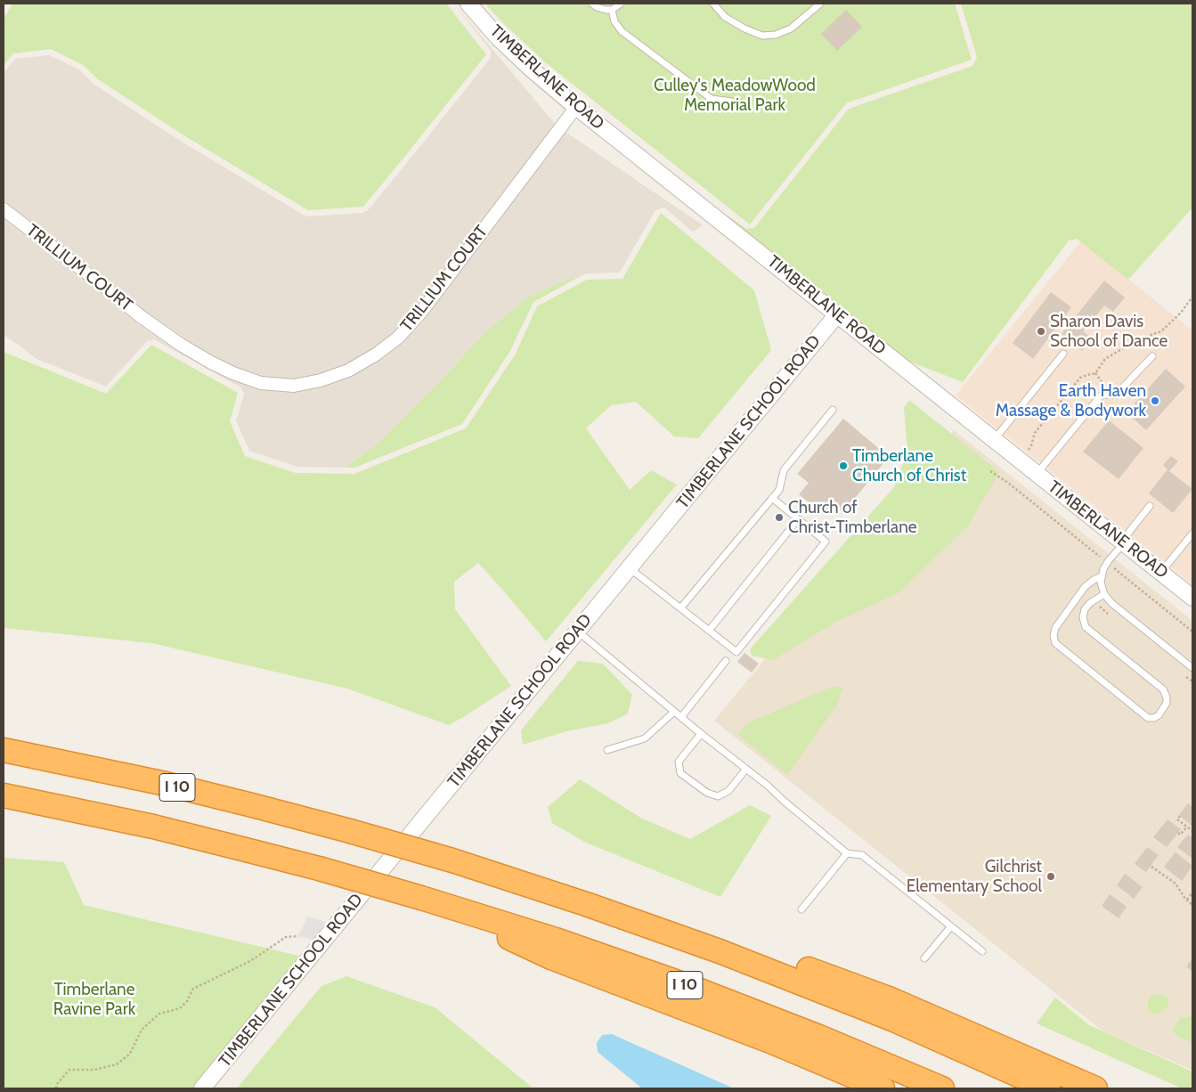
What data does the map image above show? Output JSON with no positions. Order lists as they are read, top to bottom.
{
  "streets": {
    "highway": ["I 10"],
    "street": ["TIMBERLANE ROAD", "TRILLIUM COURT", "TIMBERLANE SCHOOL ROAD"]
  },
  "crossings": [
    ["TIMBERLANE ROAD", "TRILLIUM COURT"],
    ["TIMBERLANE ROAD", "TIMBERLANE SCHOOL ROAD"]
  ],
  "parks": ["Culley's MeadowWood Memorial Park", "Timberlane Ravine Park"],
  "places": [
    "Sharon Davis School of Dance",
    "Earth Haven Massage & Bodywork",
    "Timberlane Church of Christ",
    "Church of Christ-Timberlane",
    "Gilchrist Elementary School"
  ]
}
